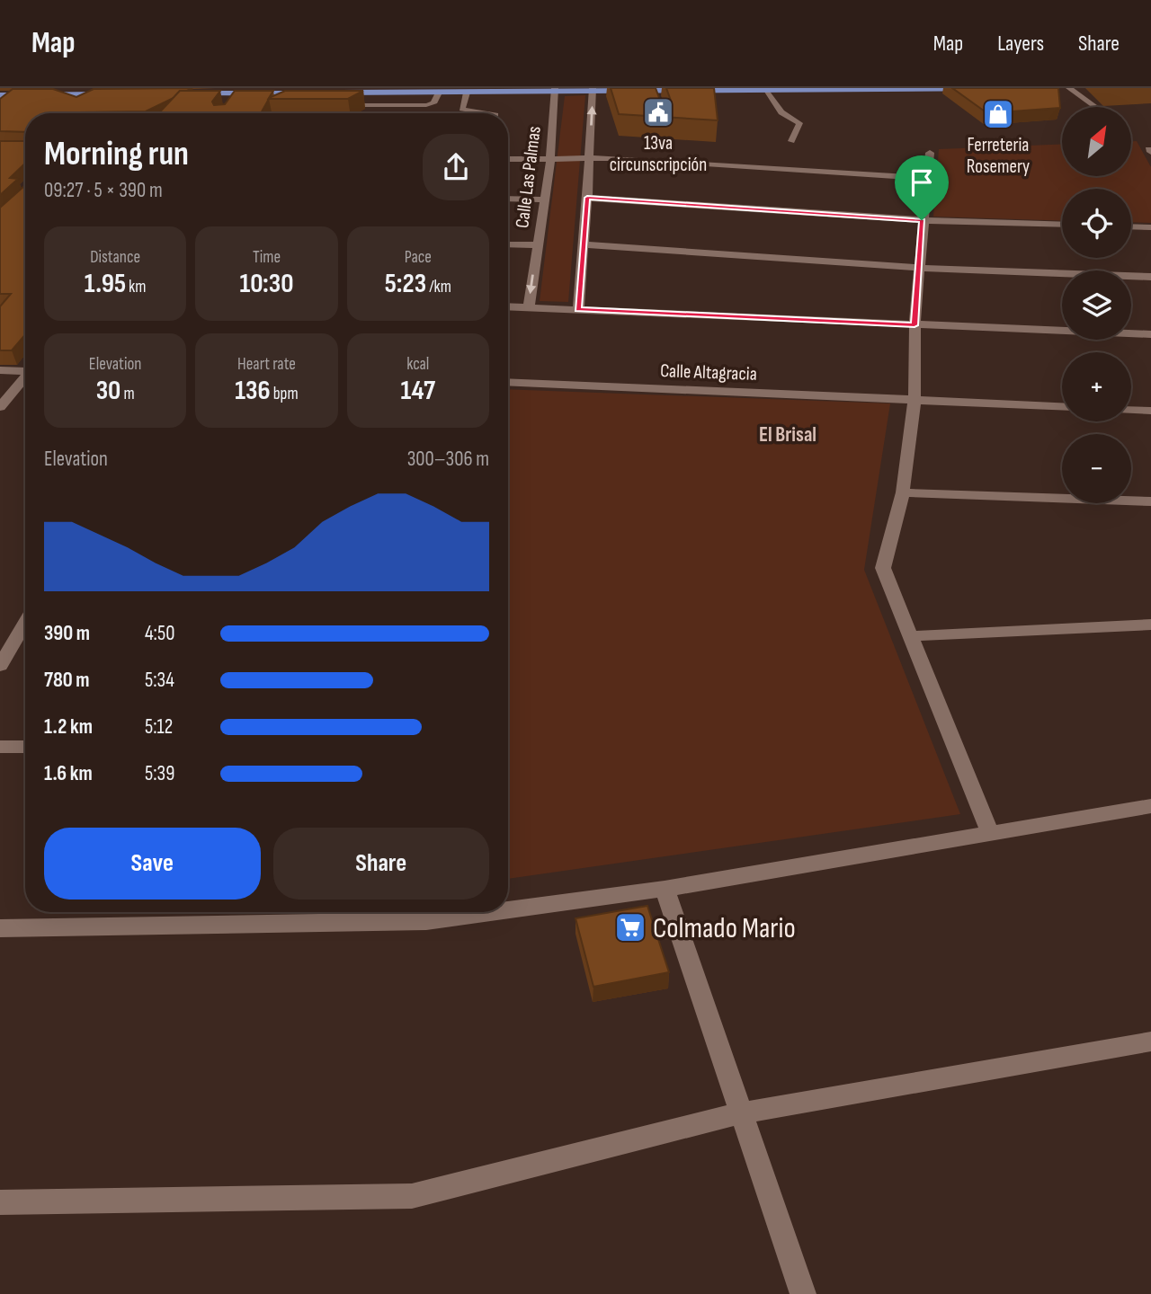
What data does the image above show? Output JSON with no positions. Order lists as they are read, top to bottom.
{
  "streets": {
    "street": ["Calle Las Palmas", "Calle Altagracia"]
  },
  "districts": ["El Brisal"],
  "places": {
    "public building": ["13va circunscripción"],
    "shop": ["Ferreteria Rosemery"],
    "supermarket": ["Colmado Mario"]
  },
  "north": "top right",
  "page": {
    "header": "Map",
    "nav": ["Map", "Layers", "Share"],
    "map_buttons": ["+", "−"],
    "heading": ["Morning run", "09:27 · 5 × 390 m"],
    "stats": [
      ["Distance", "1.95 km"],
      ["Time", "10:30"],
      ["Pace", "5:23 /km"],
      ["Elevation", "30 m"],
      ["Heart rate", "136 bpm"],
      ["kcal", "147"]
    ],
    "chart": ["Elevation", "300–306 m"],
    "list": [
      {
        "name": "390 m",
        "note": "4:50"
      },
      {
        "name": "780 m",
        "note": "5:34"
      },
      {
        "name": "1.2 km",
        "note": "5:12"
      },
      {
        "name": "1.6 km",
        "note": "5:39"
      }
    ],
    "buttons": ["Save", "Share"]
  }
}
